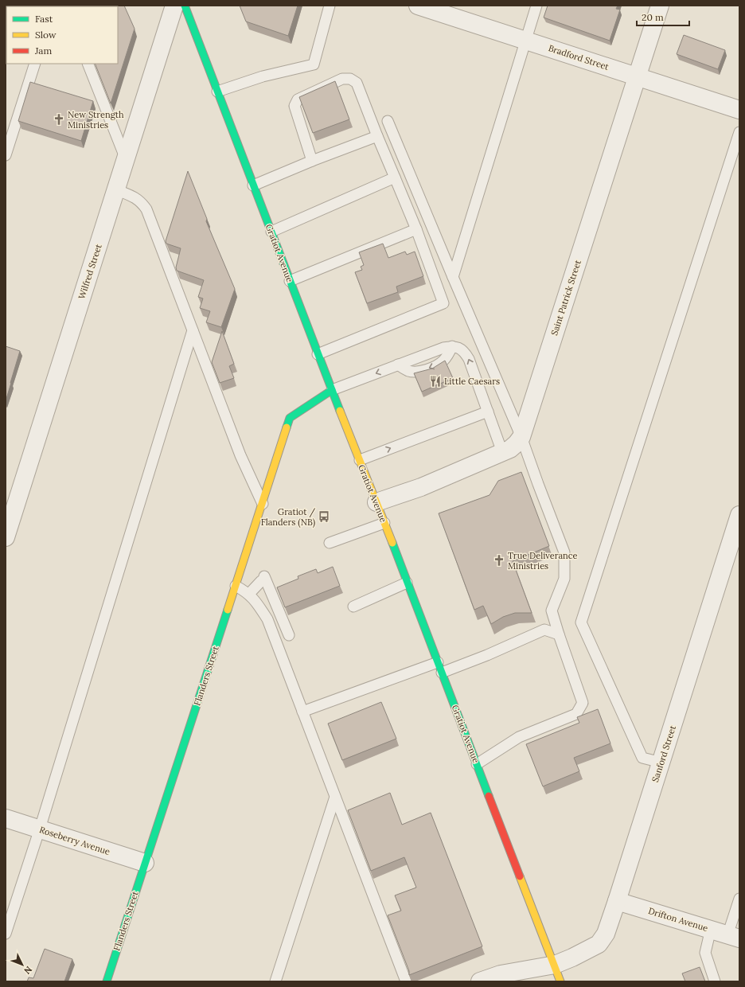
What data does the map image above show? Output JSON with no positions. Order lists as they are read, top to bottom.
{
  "streets": {
    "main road": ["Gratiot Avenue", "Flanders Street"],
    "street": [
      "Bradford Street",
      "Wilfred Street",
      "Saint Patrick Street",
      "Sanford Street",
      "Roseberry Avenue",
      "Drifton Avenue"
    ]
  },
  "crossings": [
    ["Bradford Street", "Saint Patrick Street"],
    ["Gratiot Avenue", "Saint Patrick Street"],
    ["Gratiot Avenue", "Flanders Street"],
    ["Gratiot Avenue", "Sanford Street"],
    ["Flanders Street", "Roseberry Avenue"],
    ["Sanford Street", "Drifton Avenue"]
  ],
  "places": {
    "church": ["New Strength Ministries", "True Deliverance Ministries"],
    "restaurant": ["Little Caesars"],
    "bus stop": ["Gratiot / Flanders (NB)"]
  },
  "legend": ["Fast", "Slow", "Jam"],
  "scale_bar": "20 m",
  "north": "bottom right"
}
